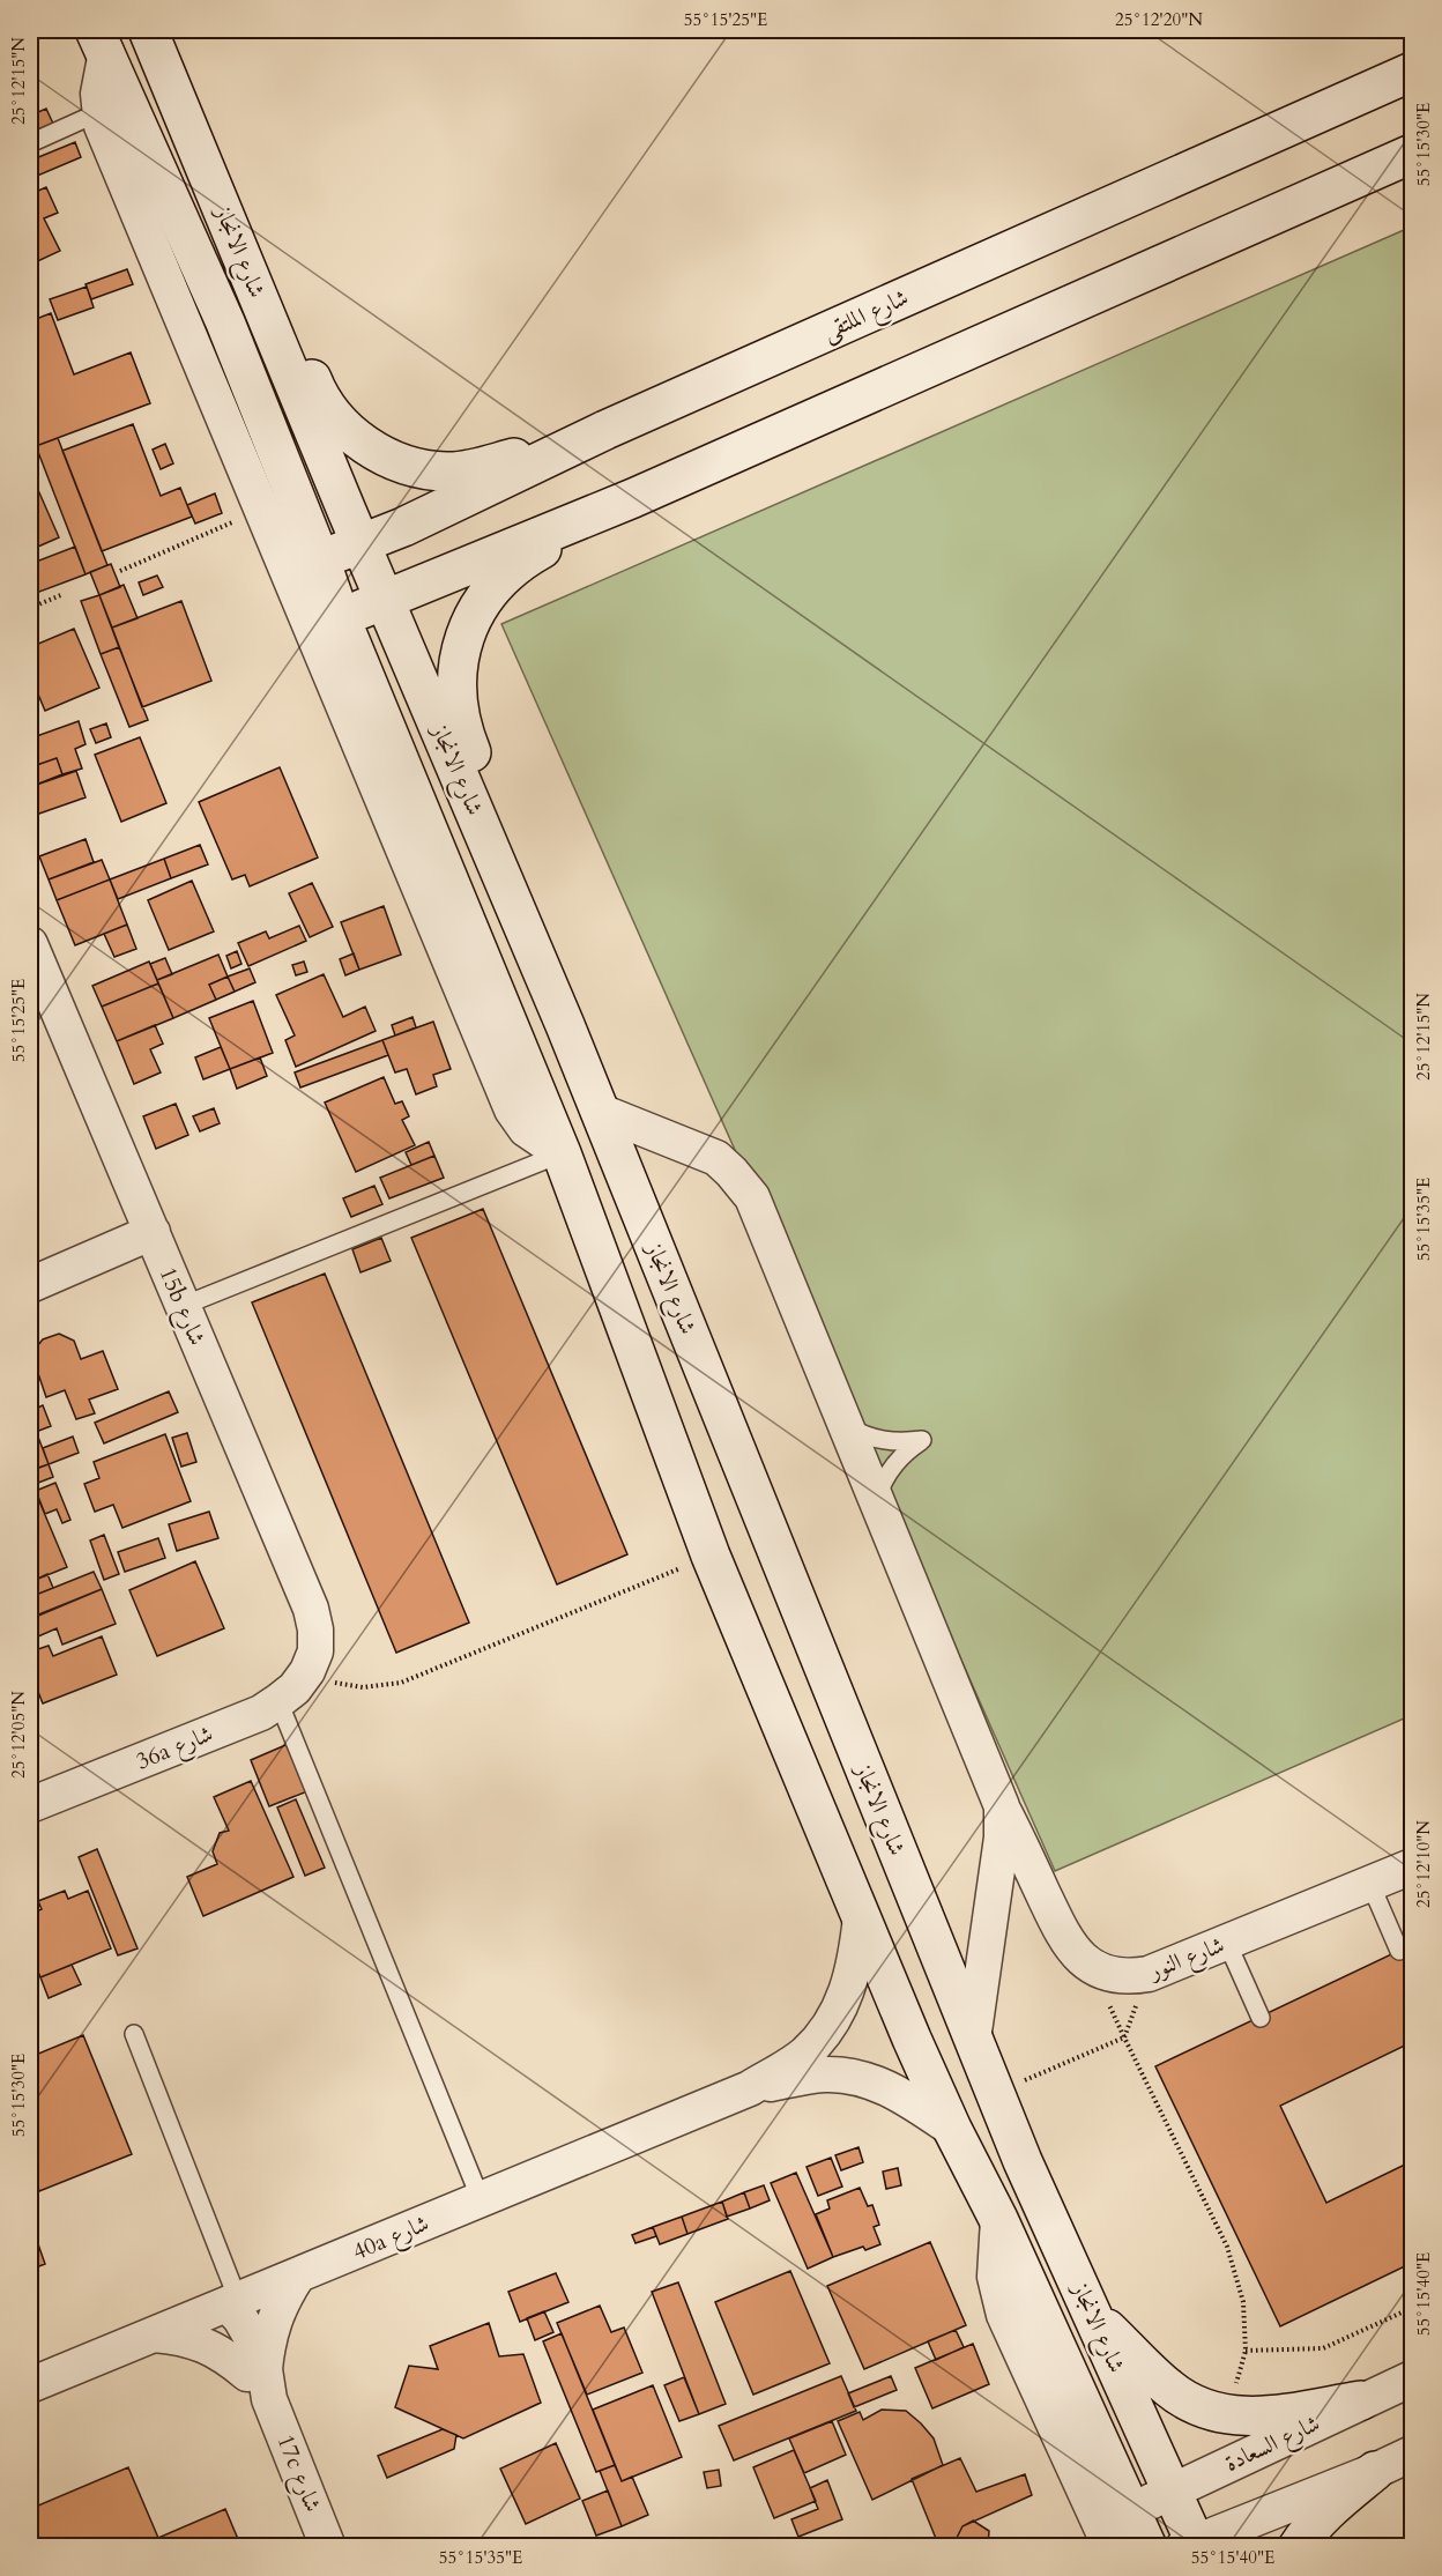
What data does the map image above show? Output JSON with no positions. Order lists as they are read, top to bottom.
{
  "streets": {
    "street": [
      "شارع الانجاز",
      "شارع الملتقى",
      "15b شارع",
      "36a شارع",
      "شارع النور",
      "40a شارع",
      "شارع السعادة",
      "17c شارع"
    ]
  },
  "crossings": [
    ["شارع الانجاز", "شارع الملتقى"],
    ["شارع الانجاز", "شارع النور"],
    ["شارع الانجاز", "40a شارع"],
    ["شارع الانجاز", "شارع السعادة"],
    ["15b شارع", "36a شارع"],
    ["40a شارع", "17c شارع"]
  ],
  "coordinates": [
    "55°15'25\"E",
    "25°12'20\"N",
    "25°12'15\"N",
    "55°15'30\"E",
    "55°15'35\"E",
    "25°12'05\"N",
    "25°12'10\"N",
    "55°15'40\"E"
  ]
}
